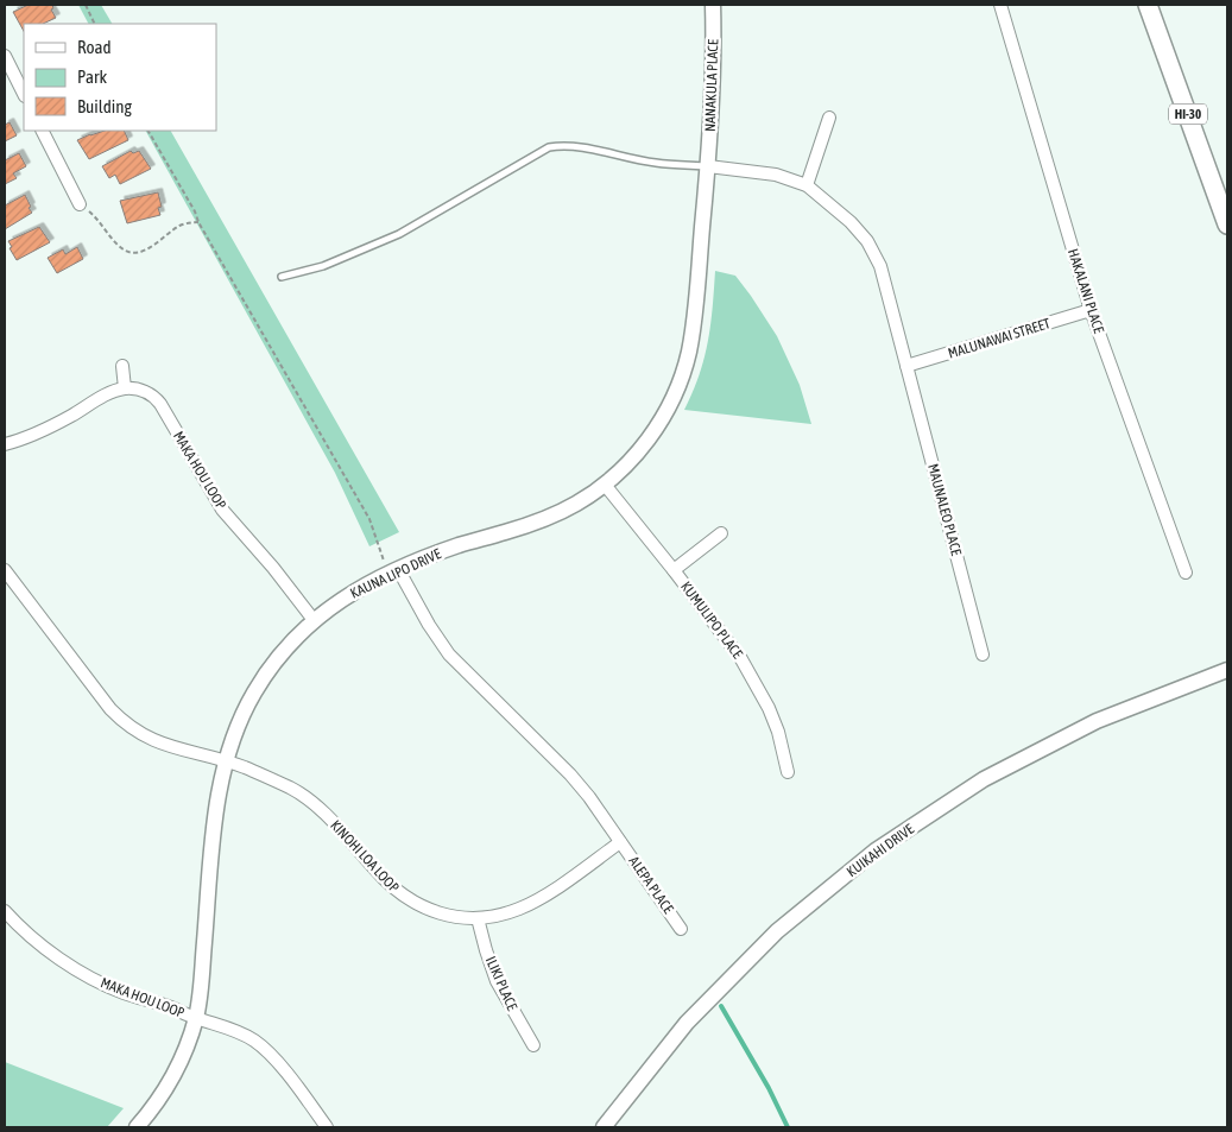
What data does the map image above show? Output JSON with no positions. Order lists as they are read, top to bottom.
{
  "streets": {
    "main road": ["HI-30"],
    "street": [
      "NANAKULA PLACE",
      "HAKALANI PLACE",
      "MALUNAWAI STREET",
      "MAKA HOU LOOP",
      "MAUNALEO PLACE",
      "KAUNA LIPO DRIVE",
      "KUMULIPO PLACE",
      "KUIKAHI DRIVE",
      "KINOHI LOA LOOP",
      "ALEPA PLACE",
      "ILIKI PLACE"
    ]
  },
  "crossings": [
    ["NANAKULA PLACE", "KAUNA LIPO DRIVE"],
    ["HAKALANI PLACE", "MALUNAWAI STREET"],
    ["MALUNAWAI STREET", "MAUNALEO PLACE"],
    ["MAKA HOU LOOP", "KAUNA LIPO DRIVE"],
    ["KAUNA LIPO DRIVE", "KUMULIPO PLACE"],
    ["KAUNA LIPO DRIVE", "KINOHI LOA LOOP"],
    ["KINOHI LOA LOOP", "ALEPA PLACE"],
    ["KINOHI LOA LOOP", "ILIKI PLACE"]
  ],
  "legend": ["Road", "Park", "Building"]
}
